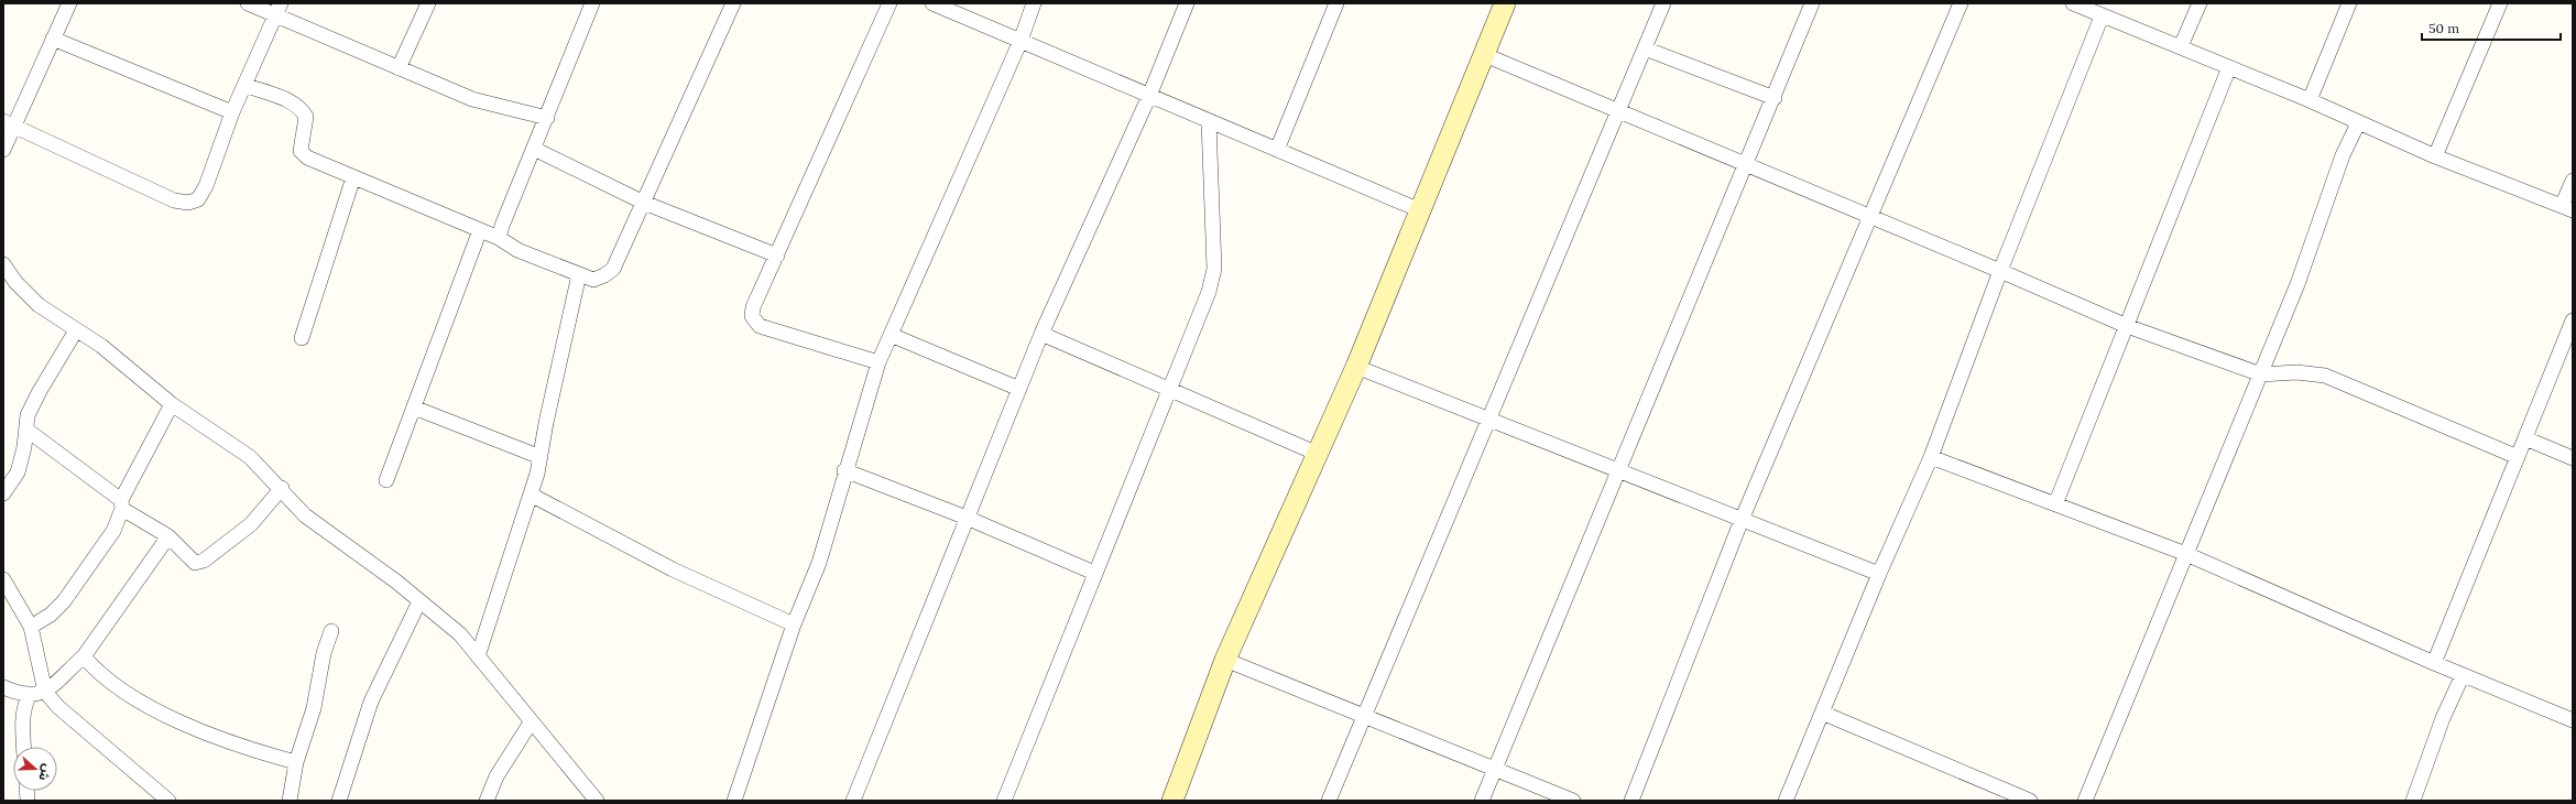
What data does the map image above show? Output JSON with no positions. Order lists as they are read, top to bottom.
{
  "scale_bar": "50 m",
  "north": "right"
}
